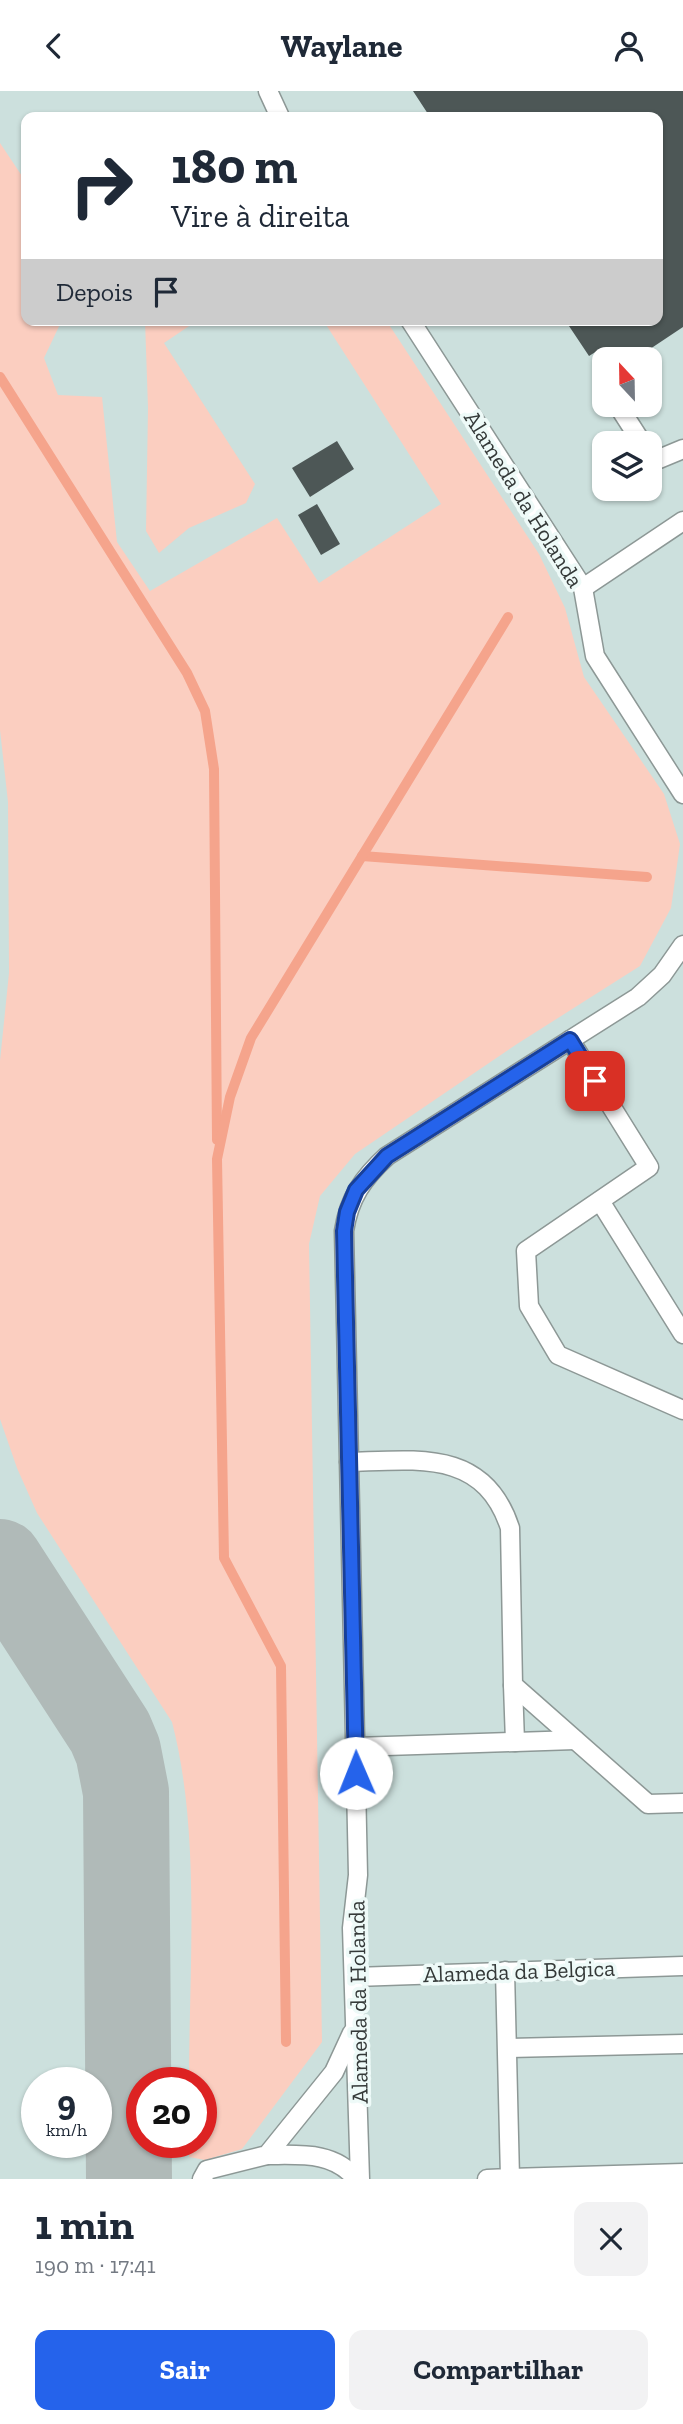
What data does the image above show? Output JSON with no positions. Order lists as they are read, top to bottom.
{
  "streets": {
    "lane": ["Alameda da Holanda", "Alameda da Belgica"]
  },
  "crossings": [
    ["Alameda da Holanda", "Alameda da Belgica"]
  ],
  "north": "top",
  "page": {
    "header": "Waylane",
    "turn": ["180 m", "Vire à direita"],
    "then": "Depois",
    "speed": "9 km/h",
    "limit": "20",
    "heading": ["1 min", "190 m · 17:41"],
    "buttons": ["Sair", "Compartilhar"]
  }
}
